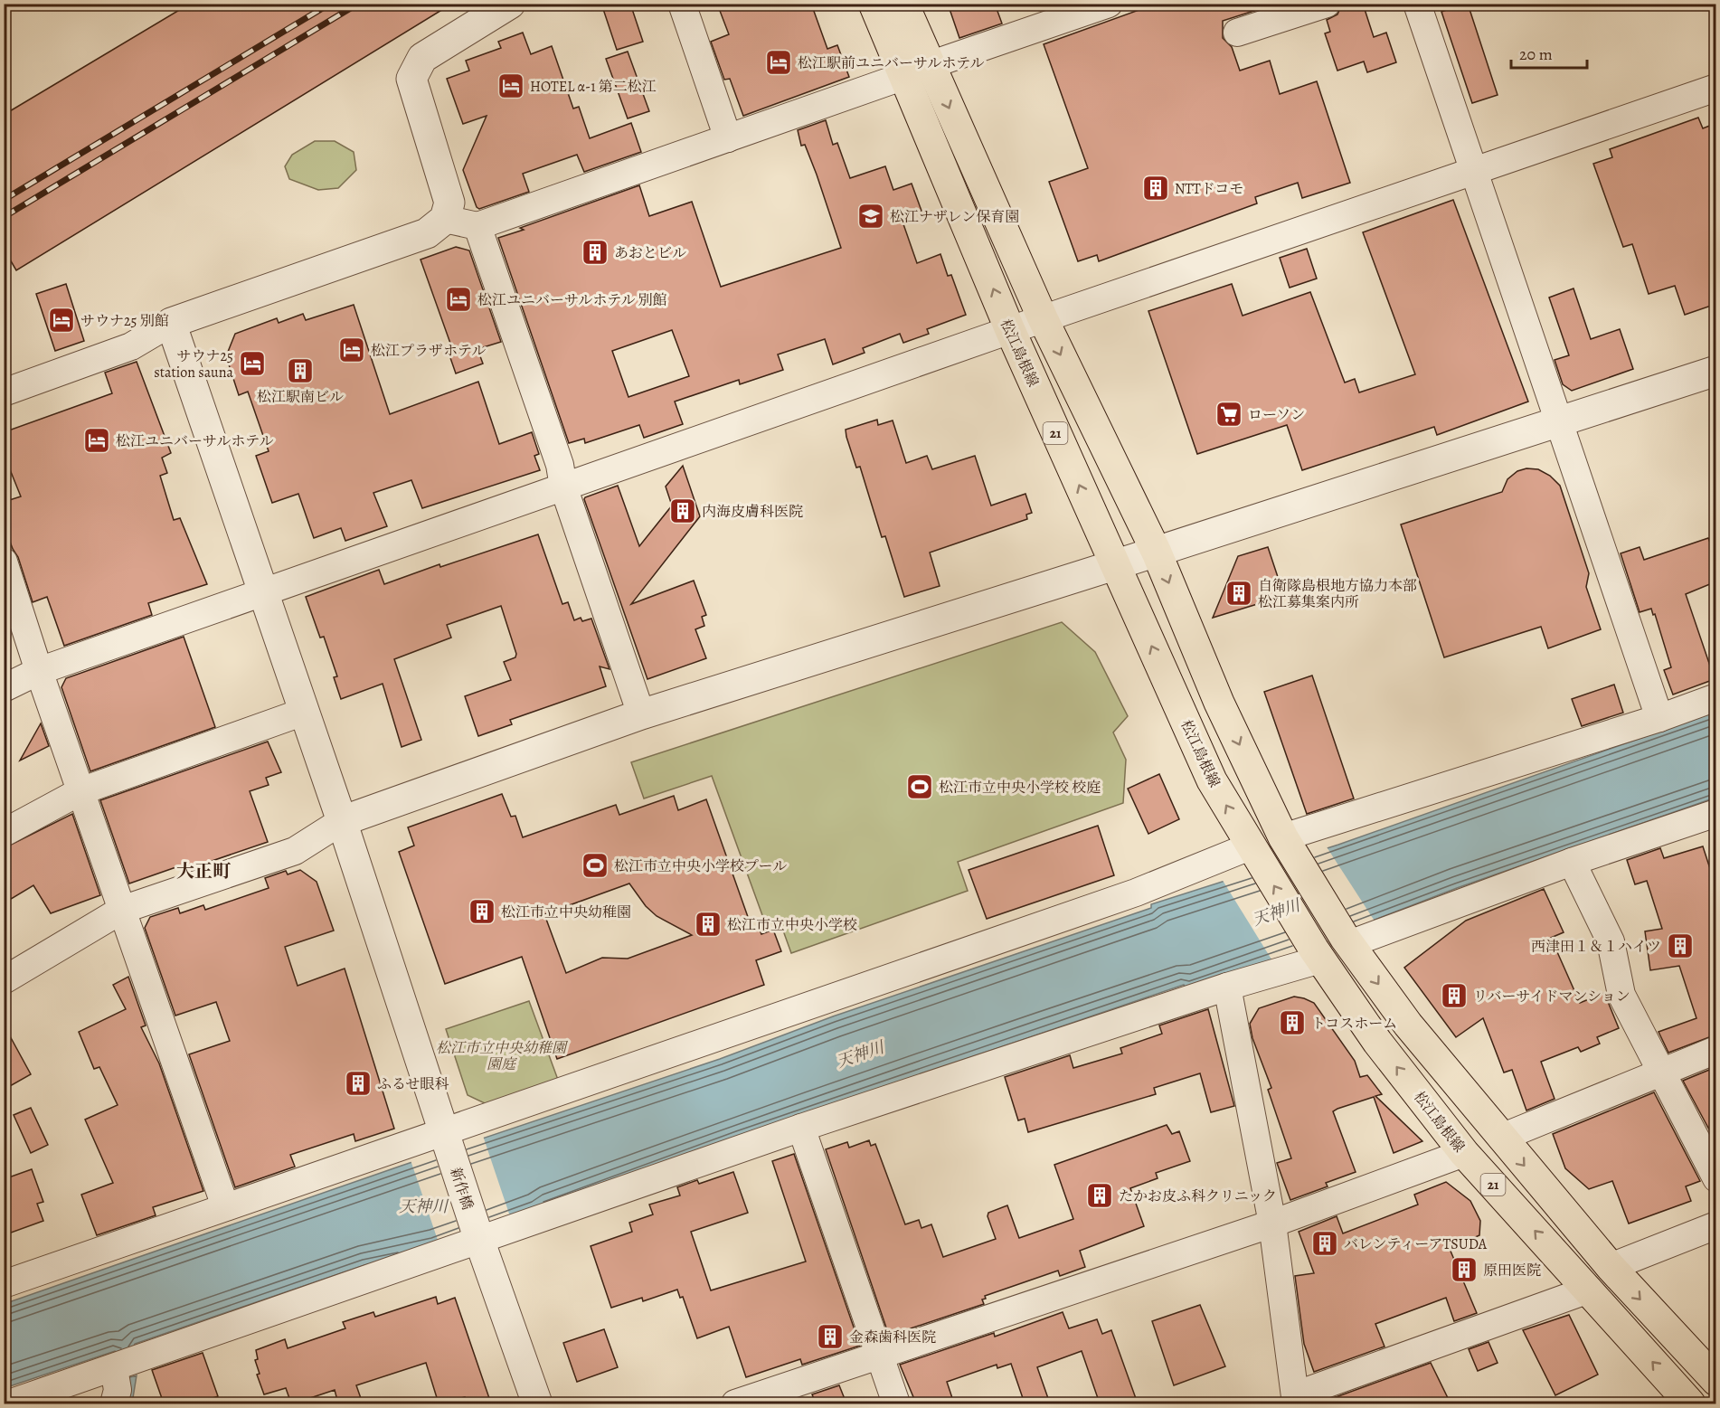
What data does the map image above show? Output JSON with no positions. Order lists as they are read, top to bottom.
{
  "streets": {
    "main road": ["松江島根線", "21"],
    "street": ["新作橋"]
  },
  "districts": ["大正町"],
  "water": ["天神川"],
  "parks": ["松江市立中央幼稚園 園庭"],
  "places": {
    "hotel": [
      "松江駅前ユニバーサルホテル",
      "HOTEL α-1 第二松江",
      "松江ユニバーサルホテル 別館",
      "サウナ25 別館",
      "松江プラザホテル",
      "サウナ25 station sauna",
      "松江ユニバーサルホテル"
    ],
    "building": [
      "NTTドコモ",
      "あおとビル",
      "松江駅南ビル",
      "内海皮膚科医院",
      "自衛隊島根地方協力本部 松江募集案内所",
      "松江市立中央幼稚園",
      "松江市立中央小学校",
      "西津田１＆１ハイツ",
      "リバーサイドマンション",
      "トコスホーム",
      "ふるせ眼科",
      "たかお皮ふ科クリニック",
      "バレンティーアTSUDA",
      "原田医院",
      "金森歯科医院"
    ],
    "school or university": ["松江ナザレン保育園"],
    "supermarket": ["ローソン"],
    "sports": ["松江市立中央小学校 校庭", "松江市立中央小学校プール"]
  },
  "scale_bar": "20 m"
}
